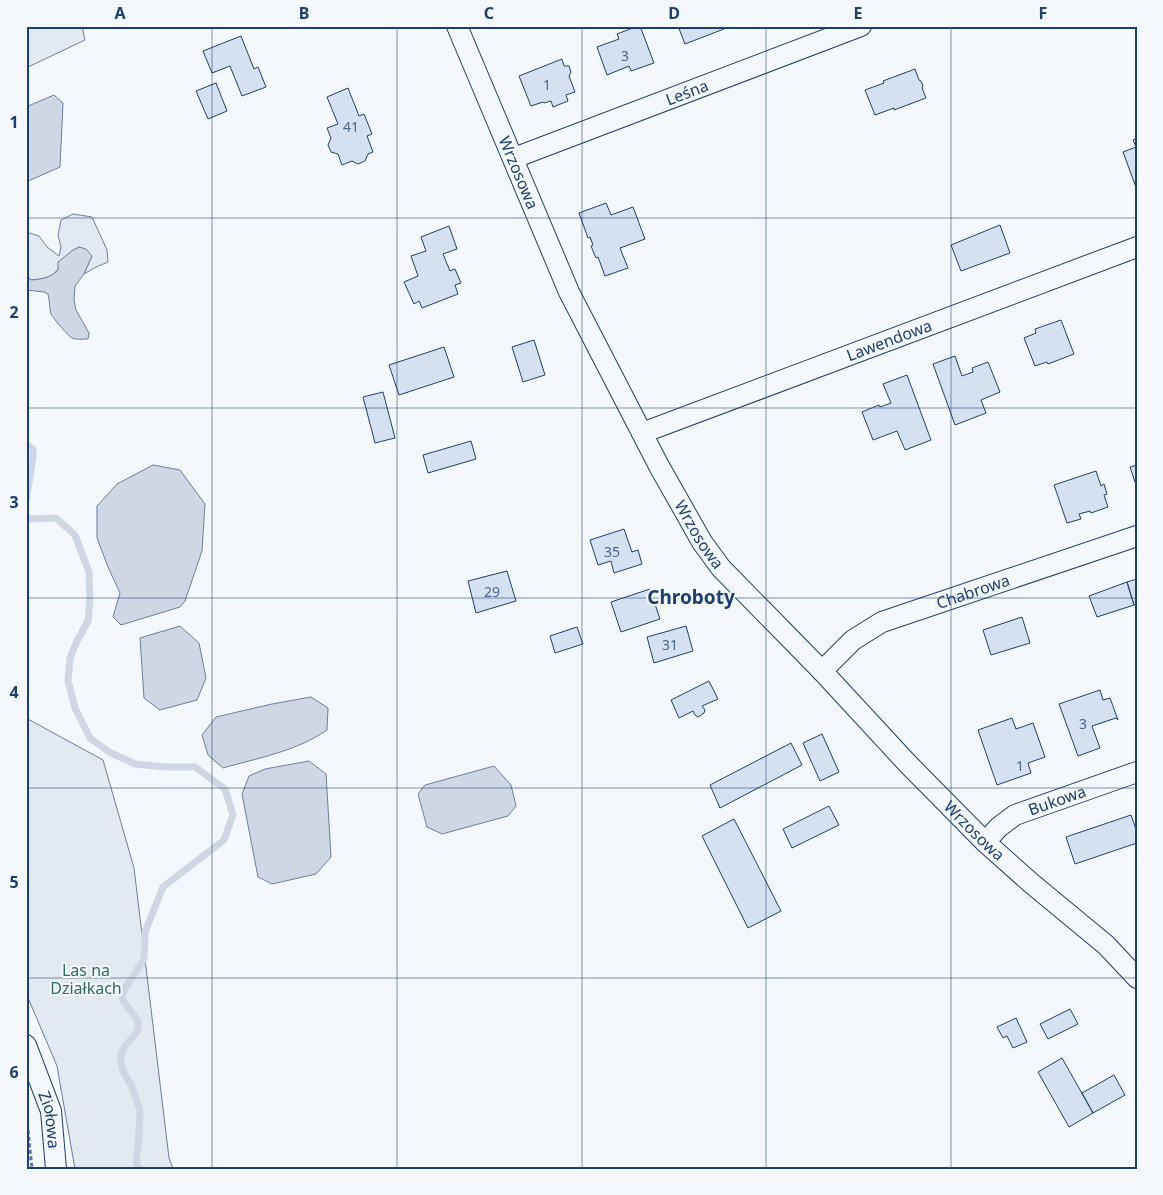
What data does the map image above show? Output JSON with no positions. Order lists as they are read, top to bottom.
{
  "streets": {
    "street": [
      "Leśna",
      "Wrzosowa",
      "Lawendowa",
      "Chabrowa",
      "Bukowa",
      "Ziołowa"
    ]
  },
  "crossings": [
    ["Leśna", "Wrzosowa"],
    ["Wrzosowa", "Lawendowa"],
    ["Wrzosowa", "Chabrowa"],
    ["Wrzosowa", "Bukowa"]
  ],
  "districts": ["Chroboty"],
  "parks": ["Las na Działkach"],
  "house_numbers": [
    "3",
    "1",
    "41",
    "35",
    "29",
    "31",
    "3",
    "1"
  ],
  "grid": {
    "columns": [
      "A",
      "B",
      "C",
      "D",
      "E",
      "F"
    ],
    "rows": [
      "1",
      "2",
      "3",
      "4",
      "5",
      "6"
    ]
  }
}
